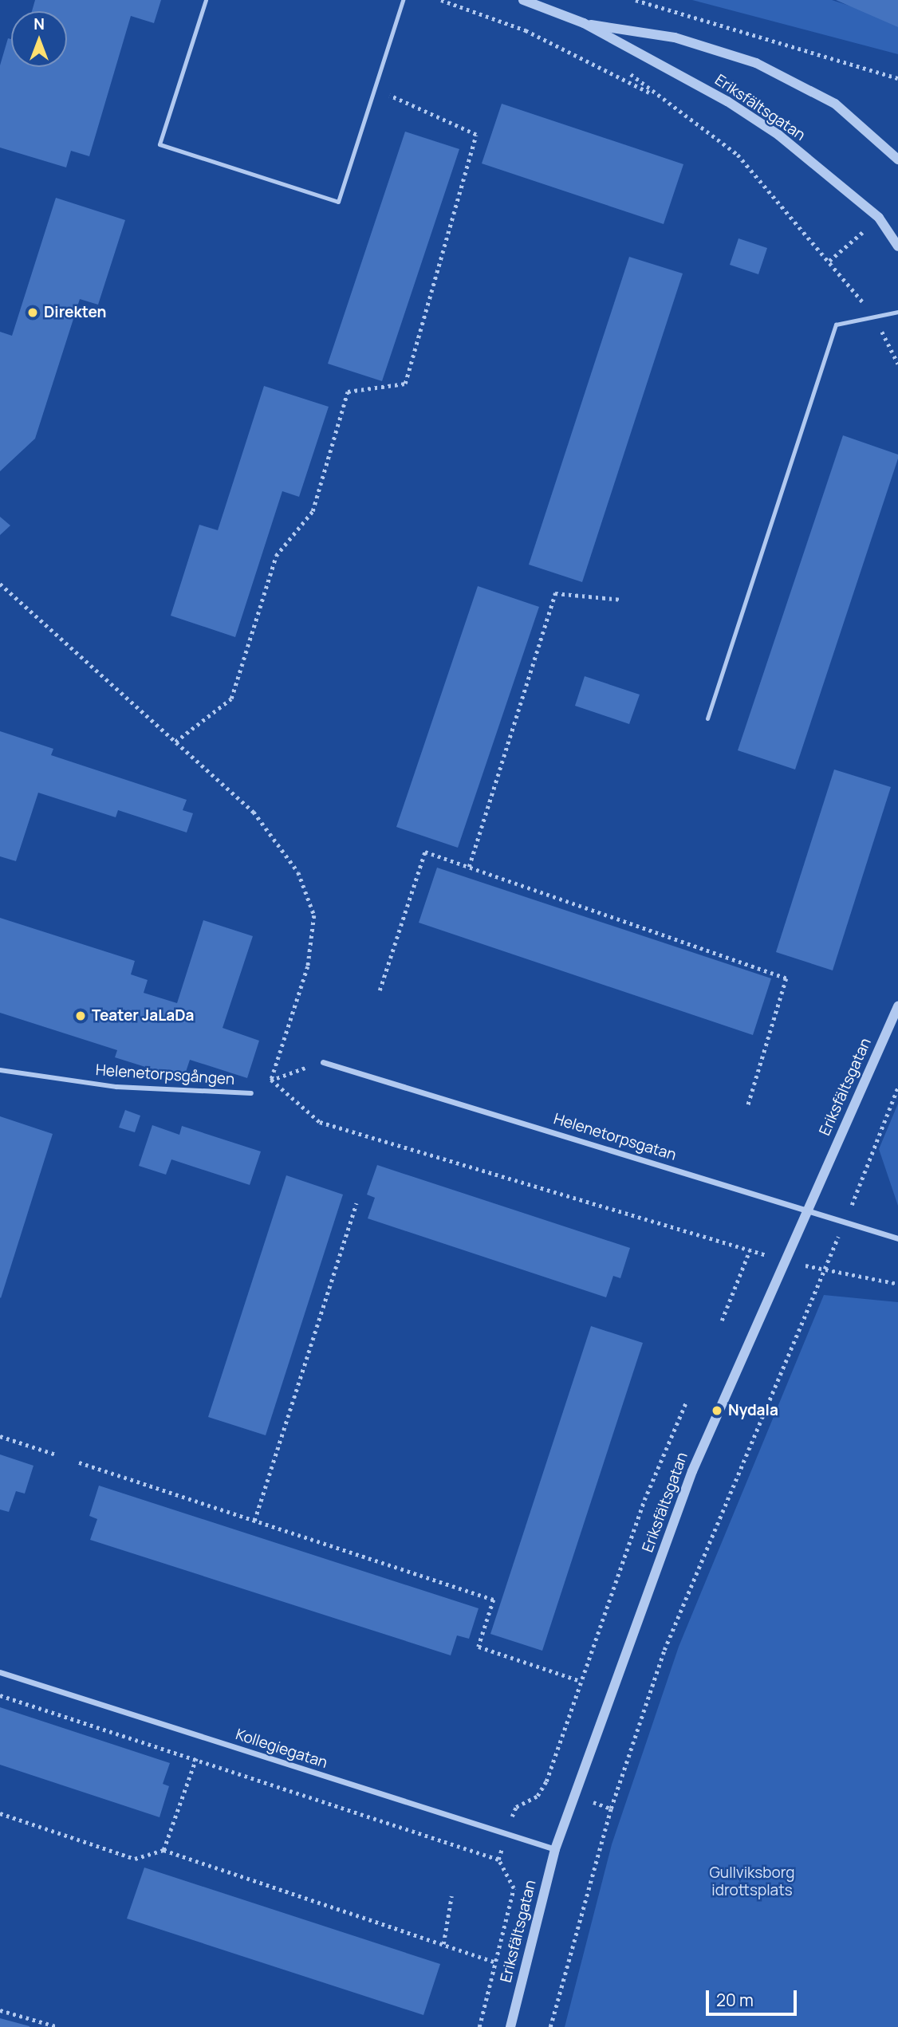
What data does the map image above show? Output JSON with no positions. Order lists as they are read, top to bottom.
{
  "streets": {
    "street": [
      "Eriksfältsgatan",
      "Helenetorpsgången",
      "Helenetorpsgatan",
      "Kollegiegatan"
    ]
  },
  "crossings": [
    ["Eriksfältsgatan", "Helenetorpsgatan"],
    ["Eriksfältsgatan", "Kollegiegatan"],
    ["Helenetorpsgången", "Helenetorpsgatan"]
  ],
  "parks": ["Gullviksborg idrottsplats"],
  "places": ["Direkten", "Teater JaLaDa", "Nydala"],
  "scale_bar": "20 m",
  "north": "top"
}
